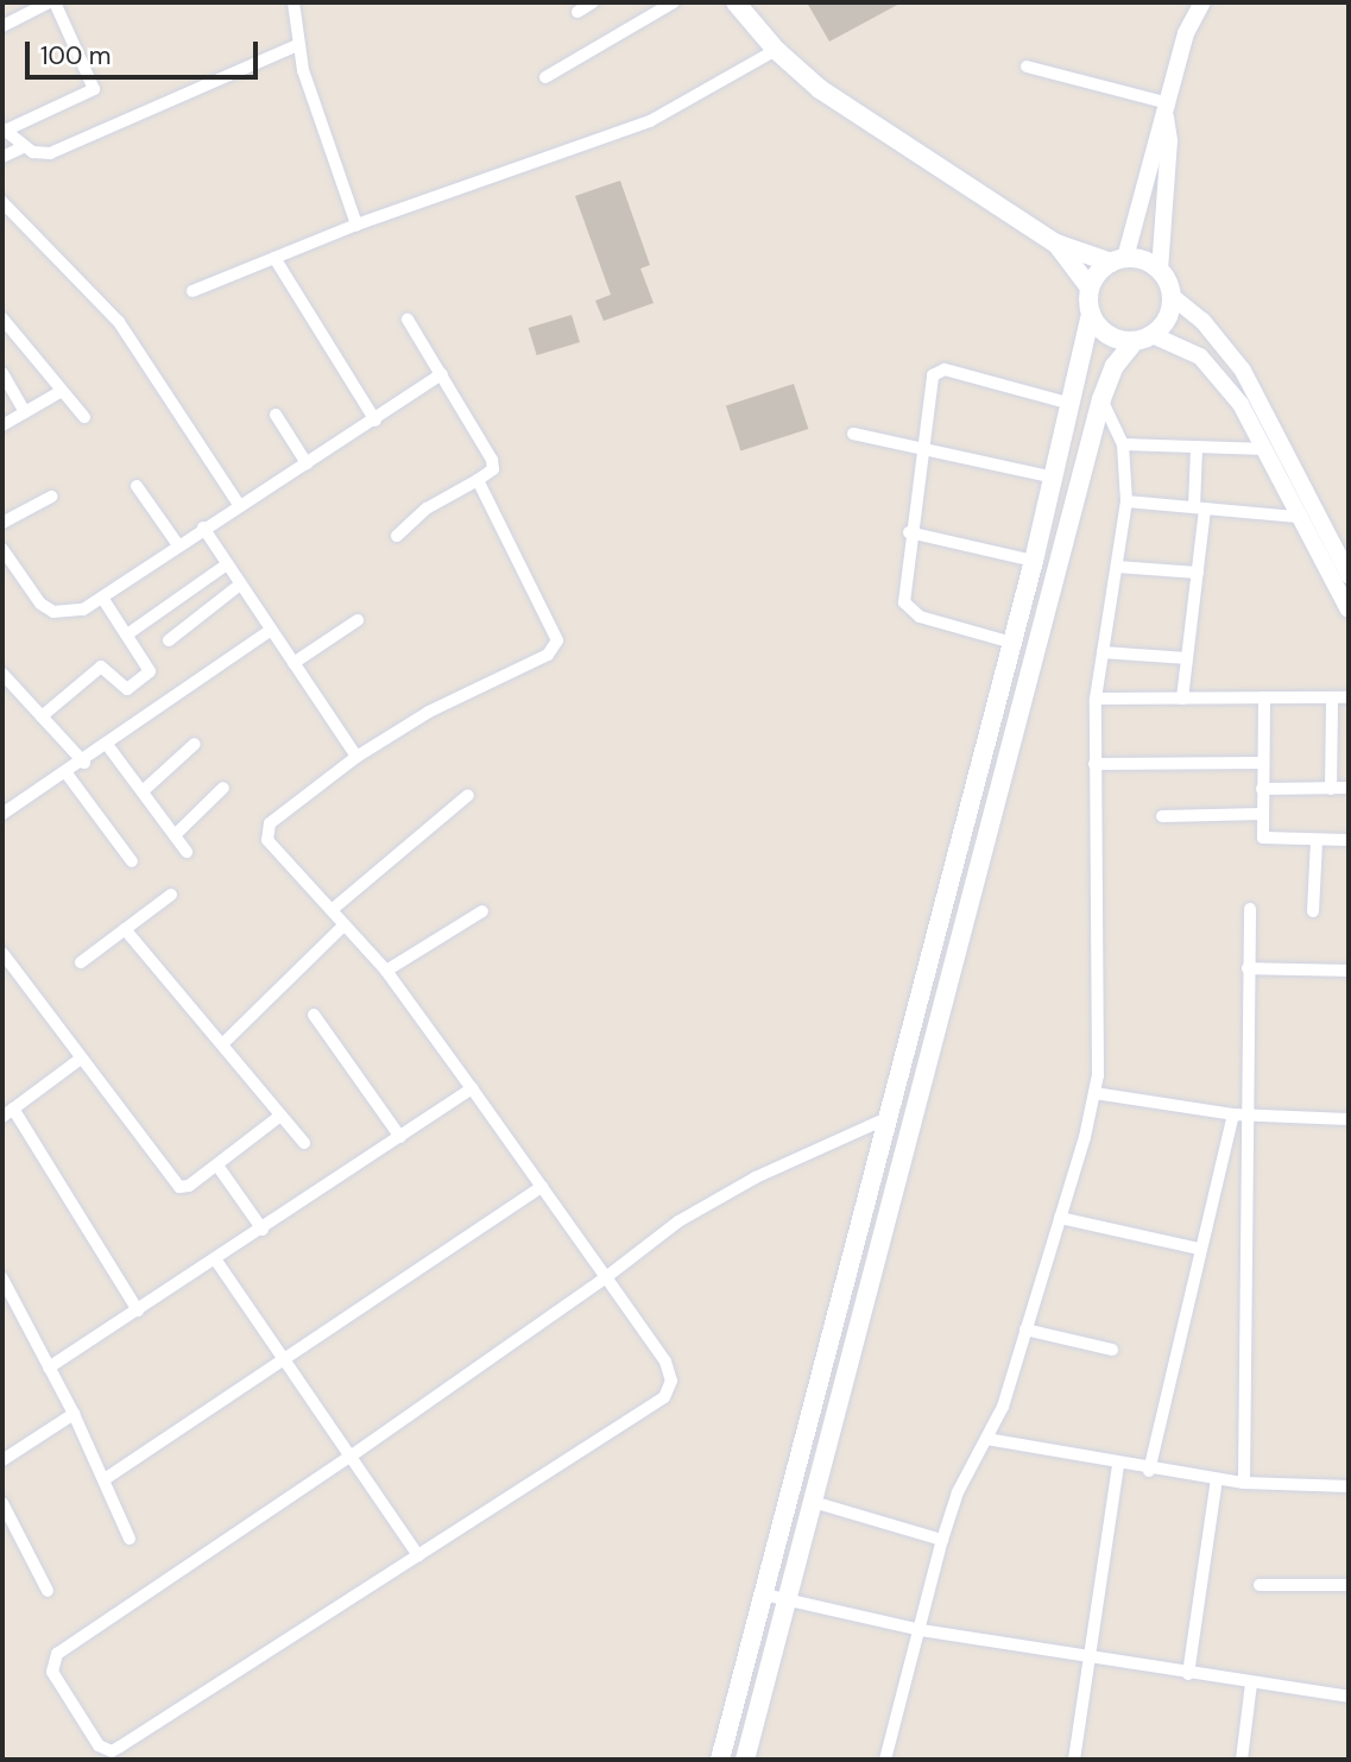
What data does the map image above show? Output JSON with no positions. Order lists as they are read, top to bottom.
{
  "scale_bar": "100 m"
}
